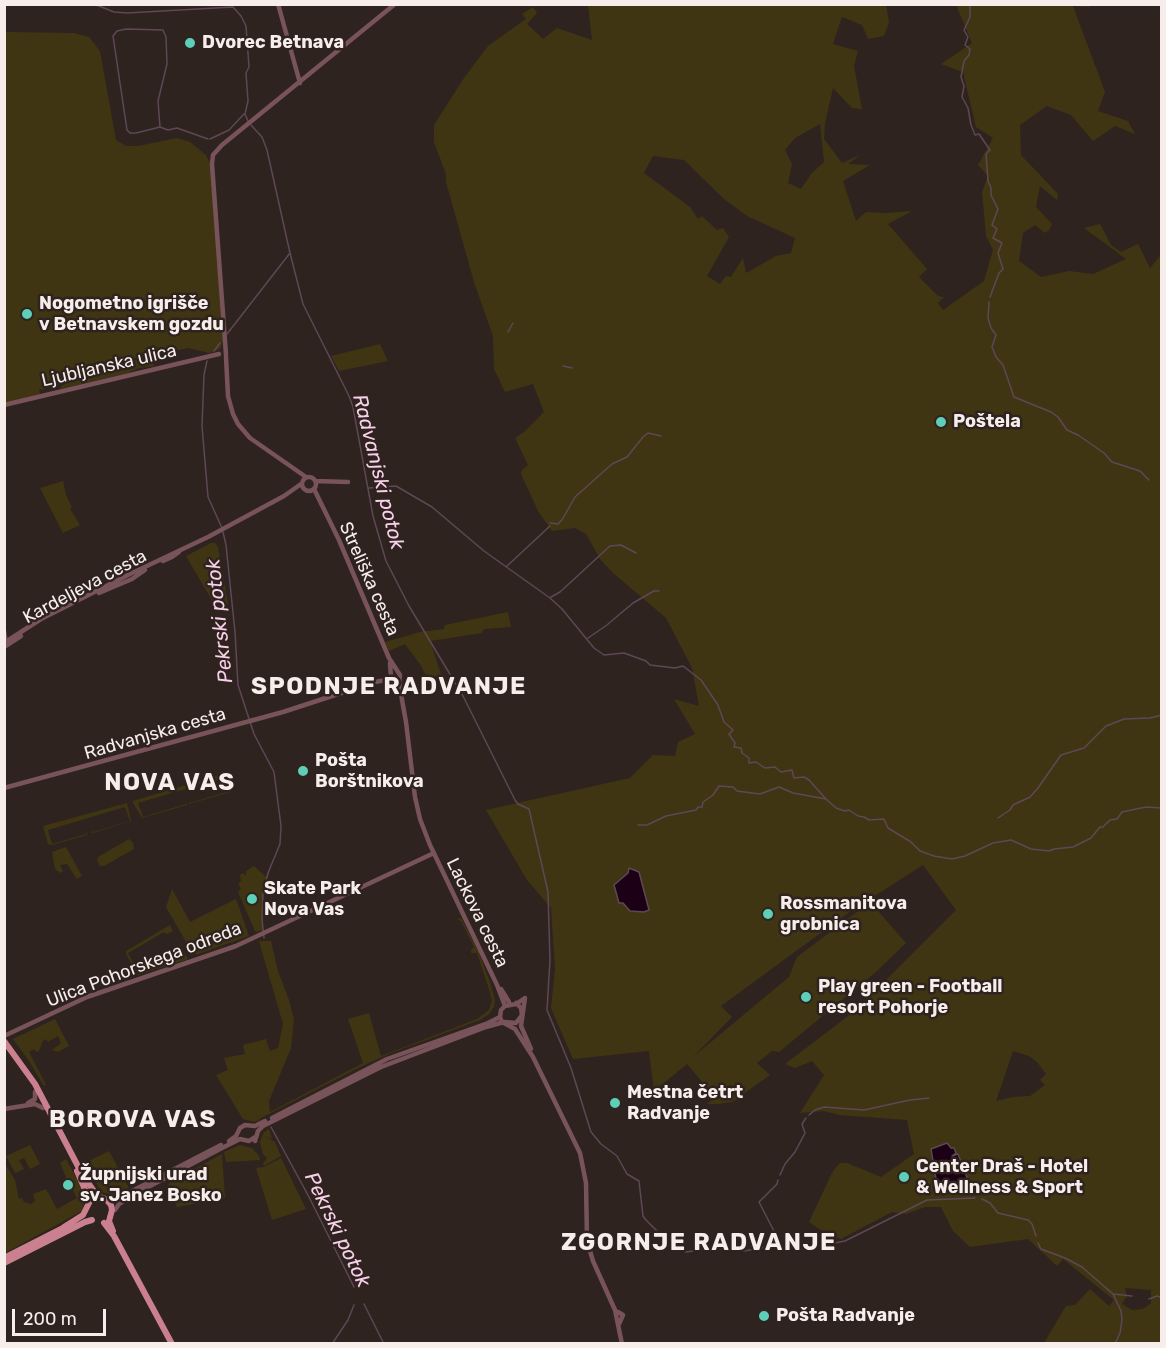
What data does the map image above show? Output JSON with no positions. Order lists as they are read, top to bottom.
{
  "streets": {
    "street": [
      "Ljubljanska ulica",
      "Streliška cesta",
      "Kardeljeva cesta",
      "Radvanjska cesta",
      "Lackova cesta",
      "Ulica Pohorskega odreda"
    ]
  },
  "crossings": [
    ["Streliška cesta", "Radvanjska cesta"],
    ["Streliška cesta", "Lackova cesta"],
    ["Streliška cesta", "Ulica Pohorskega odreda"],
    ["Lackova cesta", "Ulica Pohorskega odreda"]
  ],
  "districts": [
    "SPODNJE RADVANJE",
    "NOVA VAS",
    "BOROVA VAS",
    "ZGORNJE RADVANJE"
  ],
  "water": ["Radvanjski potok", "Pekrski potok"],
  "places": [
    "Dvorec Betnava",
    "Nogometno igrišče v Betnavskem gozdu",
    "Poštela",
    "Pošta Borštnikova",
    "Skate Park Nova Vas",
    "Rossmanitova grobnica",
    "Play green - Football resort Pohorje",
    "Mestna četrt Radvanje",
    "Center Draš - Hotel & Wellness & Sport",
    "Župnijski urad sv. Janez Bosko",
    "Pošta Radvanje"
  ],
  "scale_bar": "200 m"
}
